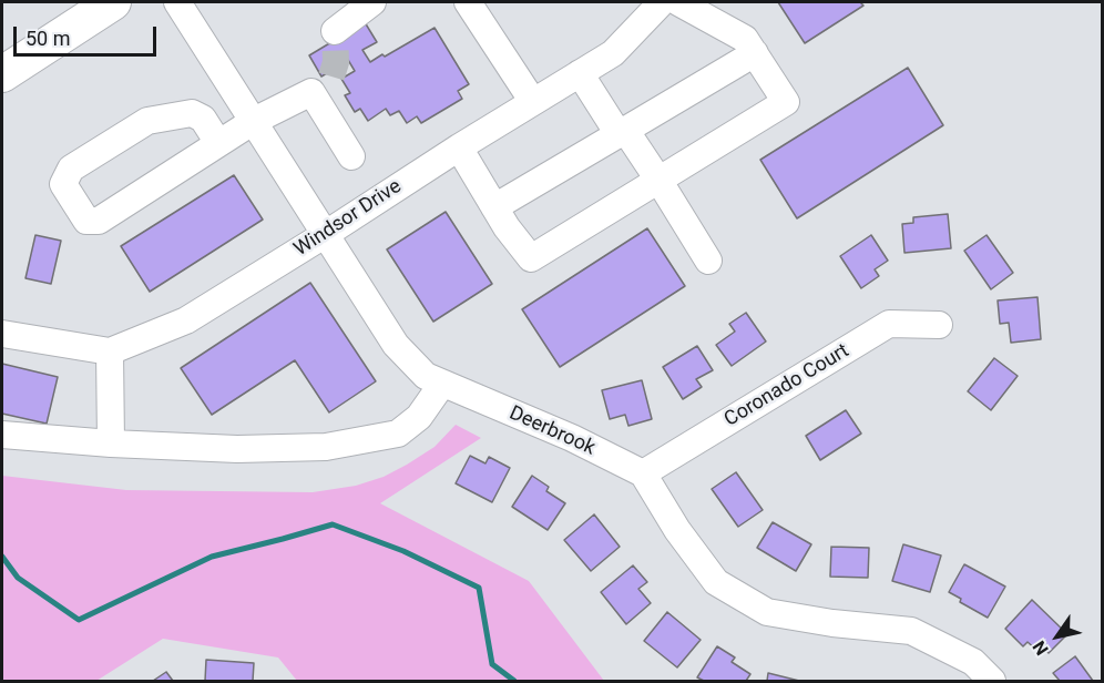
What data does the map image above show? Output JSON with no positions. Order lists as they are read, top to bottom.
{
  "streets": {
    "street": ["Windsor Drive", "Coronado Court", "Deerbrook"]
  },
  "crossings": [
    ["Windsor Drive", "Deerbrook"],
    ["Coronado Court", "Deerbrook"]
  ],
  "scale_bar": "50 m",
  "north": "bottom left"
}
